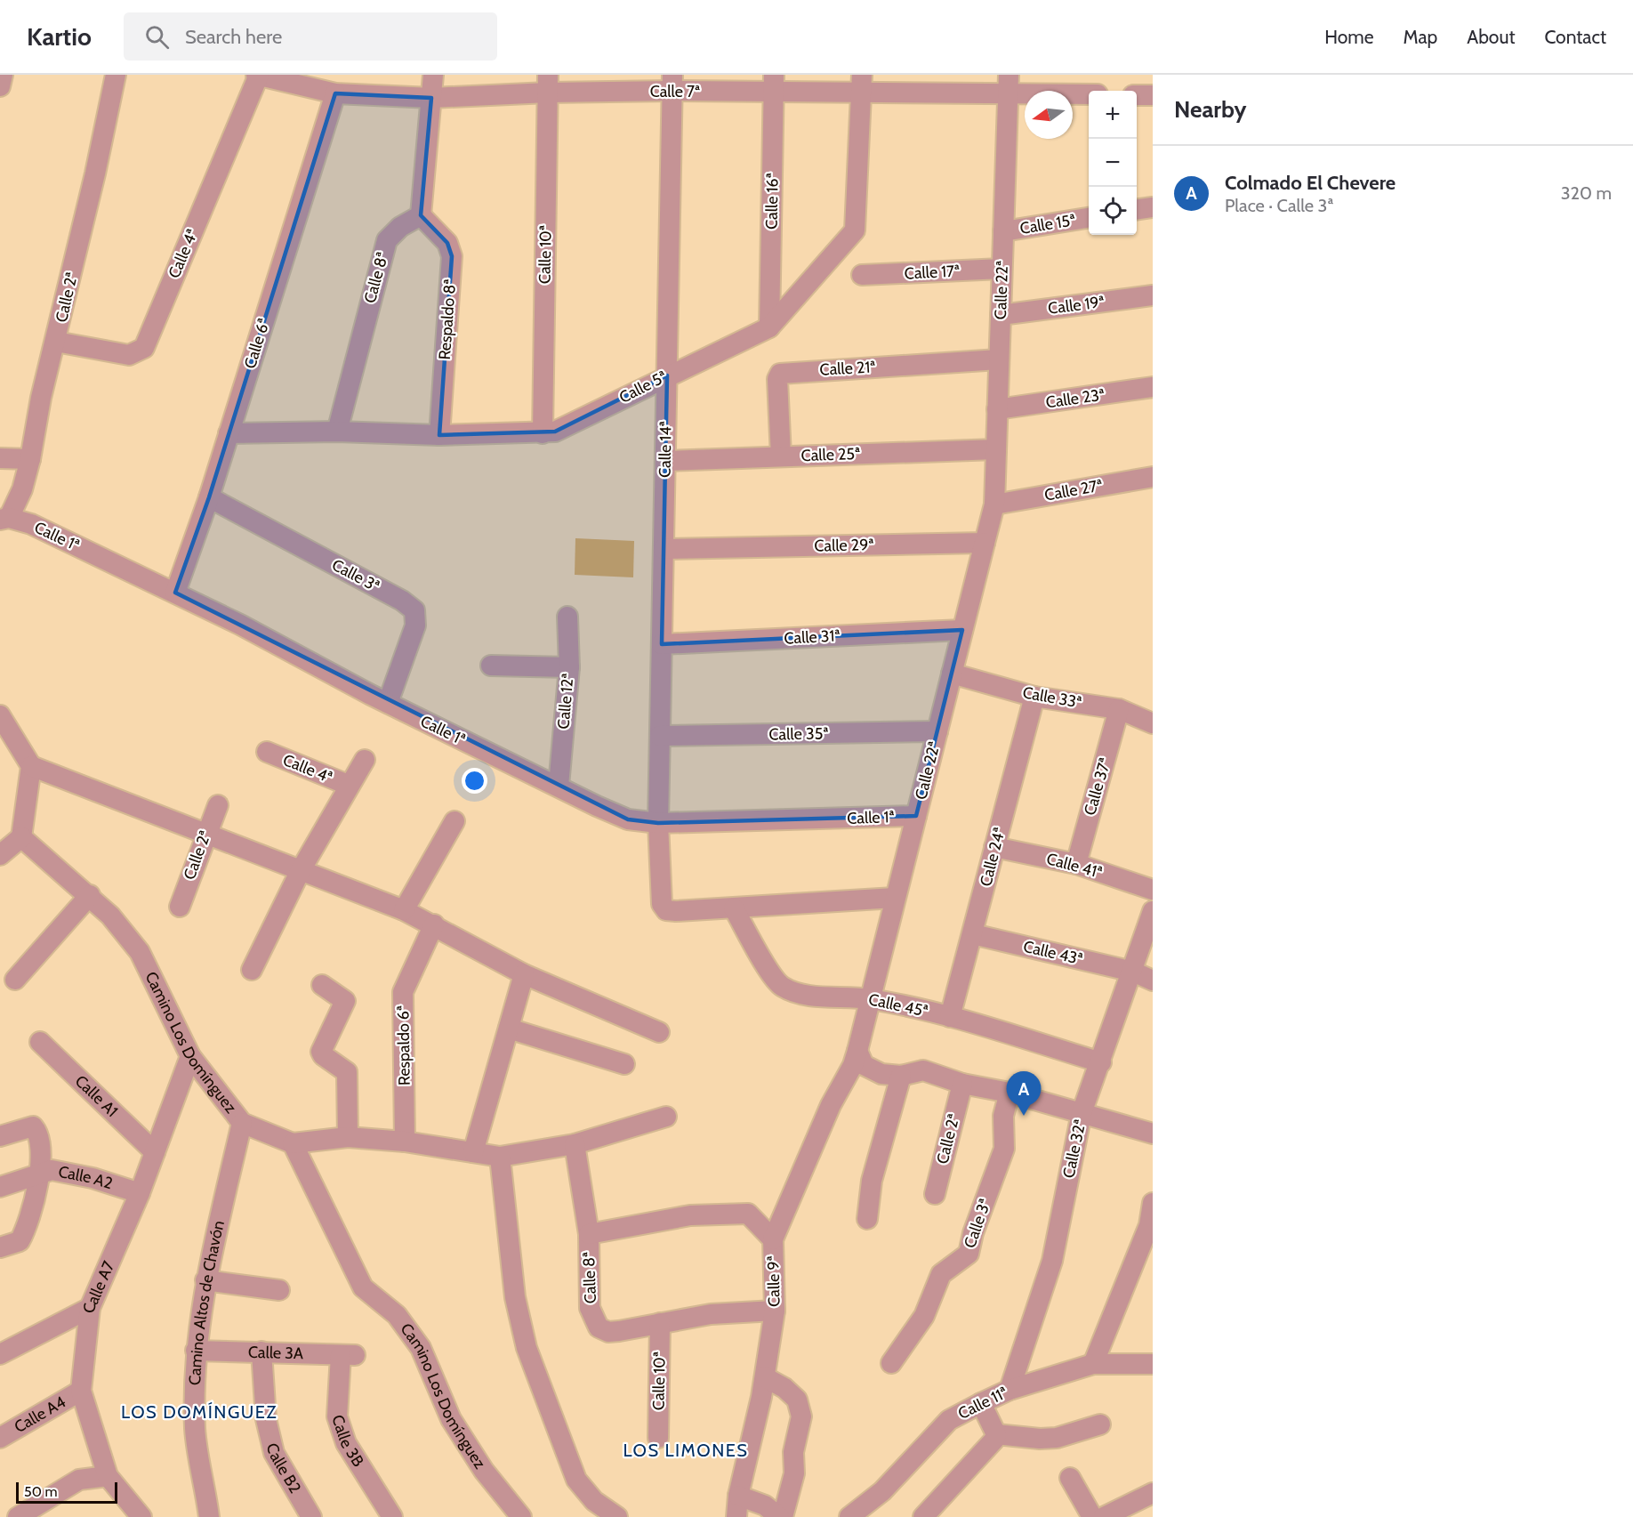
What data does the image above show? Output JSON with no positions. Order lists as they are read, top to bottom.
{
  "streets": {
    "street": [
      "Calle 7ª",
      "Calle 16ª",
      "Calle 15ª",
      "Calle 4ª",
      "Calle 10ª",
      "Calle 17ª",
      "Calle 8ª",
      "Calle 22ª",
      "Calle 2ª",
      "Calle 19ª",
      "Respaldo 8ª",
      "Calle 6ª",
      "Calle 21ª",
      "Calle 5ª",
      "Calle 23ª",
      "Calle 14ª",
      "Calle 25ª",
      "Calle 27ª",
      "Calle 1ª",
      "Calle 29ª",
      "Calle 3ª",
      "Calle 31ª",
      "Calle 33ª",
      "Calle 12ª",
      "Calle 35ª",
      "Calle 37ª",
      "Calle 24ª",
      "Calle 41ª",
      "Calle 43ª",
      "Calle 45ª",
      "Camino Los Domínguez",
      "Respaldo 6ª",
      "Calle A1",
      "Calle 32ª",
      "Calle A2",
      "Calle 9ª",
      "Calle A7",
      "Camino Altos de Chavón",
      "Calle 3A",
      "Calle 11ª",
      "Calle A4",
      "Calle 3B",
      "Calle B2"
    ]
  },
  "crossings": [
    ["Calle 7ª", "Calle 16ª"],
    ["Calle 7ª", "Calle 4ª"],
    ["Calle 7ª", "Calle 10ª"],
    ["Calle 7ª", "Calle 22ª"],
    ["Calle 7ª", "Calle 6ª"],
    ["Calle 7ª", "Calle 5ª"],
    ["Calle 7ª", "Calle 14ª"],
    ["Calle 16ª", "Calle 5ª"],
    ["Calle 15ª", "Calle 22ª"],
    ["Calle 4ª", "Calle 2ª"],
    ["Calle 10ª", "Calle 8ª"],
    ["Calle 10ª", "Calle 5ª"],
    ["Calle 17ª", "Calle 22ª"],
    ["Calle 8ª", "Respaldo 8ª"],
    ["Calle 8ª", "Calle 5ª"],
    ["Calle 8ª", "Calle 9ª"],
    ["Calle 22ª", "Calle 19ª"],
    ["Calle 22ª", "Calle 21ª"],
    ["Calle 22ª", "Calle 23ª"],
    ["Calle 22ª", "Calle 25ª"],
    ["Calle 22ª", "Calle 27ª"],
    ["Calle 22ª", "Calle 1ª"],
    ["Calle 22ª", "Calle 29ª"],
    ["Calle 22ª", "Calle 31ª"],
    ["Calle 22ª", "Calle 33ª"],
    ["Calle 22ª", "Calle 35ª"],
    ["Calle 22ª", "Calle 45ª"],
    ["Calle 22ª", "Calle 9ª"],
    ["Calle 2ª", "Calle 1ª"],
    ["Respaldo 8ª", "Calle 5ª"],
    ["Calle 6ª", "Calle 5ª"],
    ["Calle 6ª", "Calle 1ª"],
    ["Calle 6ª", "Calle 3ª"],
    ["Calle 21ª", "Calle 25ª"],
    ["Calle 5ª", "Calle 14ª"],
    ["Calle 14ª", "Calle 25ª"],
    ["Calle 14ª", "Calle 1ª"],
    ["Calle 14ª", "Calle 29ª"],
    ["Calle 14ª", "Calle 31ª"],
    ["Calle 14ª", "Calle 35ª"],
    ["Calle 14ª", "Calle 45ª"],
    ["Calle 1ª", "Calle 3ª"],
    ["Calle 1ª", "Calle 12ª"],
    ["Calle 33ª", "Calle 37ª"],
    ["Calle 33ª", "Calle 24ª"],
    ["Calle 37ª", "Calle 41ª"],
    ["Calle 24ª", "Calle 41ª"],
    ["Calle 24ª", "Calle 43ª"],
    ["Calle 24ª", "Calle 45ª"],
    ["Calle 43ª", "Calle 32ª"],
    ["Calle 45ª", "Calle 32ª"],
    ["Camino Los Domínguez", "Calle A7"],
    ["Camino Los Domínguez", "Camino Altos de Chavón"],
    ["Calle A1", "Calle A7"],
    ["Calle 32ª", "Calle 11ª"],
    ["Calle A2", "Calle A7"],
    ["Calle A7", "Calle A4"],
    ["Camino Altos de Chavón", "Calle 3A"],
    ["Calle 3A", "Calle 3B"],
    ["Calle 3A", "Calle B2"]
  ],
  "districts": ["LOS DOMÍNGUEZ", "LOS LIMONES"],
  "scale_bar": "50 m",
  "north": "left",
  "page": {
    "header": "Kartio",
    "search": "Search here",
    "nav": [
      "Home",
      "Map",
      "About",
      "Contact"
    ],
    "heading": "Nearby",
    "map_buttons": ["+", "−"],
    "list": [
      {
        "mark": "A",
        "name": "Colmado El Chevere",
        "note": "Place · Calle 3ª",
        "value": "320 m"
      }
    ],
    "pins": "A",
    "scale": "50 m"
  }
}
